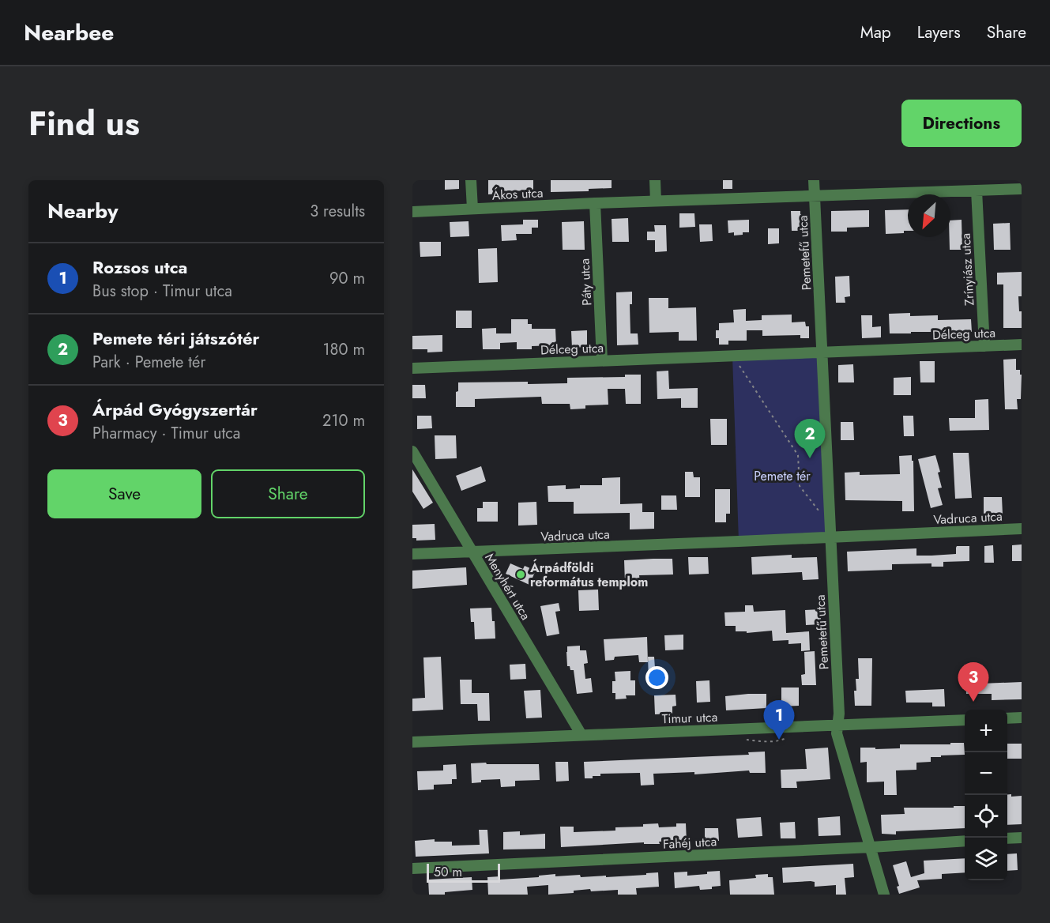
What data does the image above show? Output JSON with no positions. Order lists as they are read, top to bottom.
{
  "streets": {
    "street": [
      "Ákos utca",
      "Pemetefű utca",
      "Zrínyiász utca",
      "Páty utca",
      "Délceg utca",
      "Vadruca utca",
      "Menyhért utca",
      "Timur utca",
      "Fahéj utca"
    ]
  },
  "crossings": [
    ["Ákos utca", "Pemetefű utca"],
    ["Ákos utca", "Zrínyiász utca"],
    ["Ákos utca", "Páty utca"],
    ["Pemetefű utca", "Délceg utca"],
    ["Pemetefű utca", "Vadruca utca"],
    ["Pemetefű utca", "Timur utca"],
    ["Pemetefű utca", "Fahéj utca"],
    ["Zrínyiász utca", "Délceg utca"],
    ["Páty utca", "Délceg utca"],
    ["Vadruca utca", "Menyhért utca"],
    ["Menyhért utca", "Timur utca"]
  ],
  "parks": ["Pemete tér"],
  "places": ["Árpádföldi református templom"],
  "scale_bar": "50 m",
  "north": "bottom left",
  "page": {
    "header": "Nearbee",
    "nav": ["Map", "Layers", "Share"],
    "title": "Find us",
    "buttons": [
      "Directions",
      ["Save", "Share"]
    ],
    "heading": ["Nearby", "3 results"],
    "list": [
      {
        "mark": "1",
        "name": "Rozsos utca",
        "note": "Bus stop · Timur utca",
        "value": "90 m"
      },
      {
        "mark": "2",
        "name": "Pemete téri játszótér",
        "note": "Park · Pemete tér",
        "value": "180 m"
      },
      {
        "mark": "3",
        "name": "Árpád Gyógyszertár",
        "note": "Pharmacy · Timur utca",
        "value": "210 m"
      }
    ],
    "pins": ["2", "3", "1"],
    "map_buttons": ["+", "−"],
    "scale": "50 m"
  }
}
